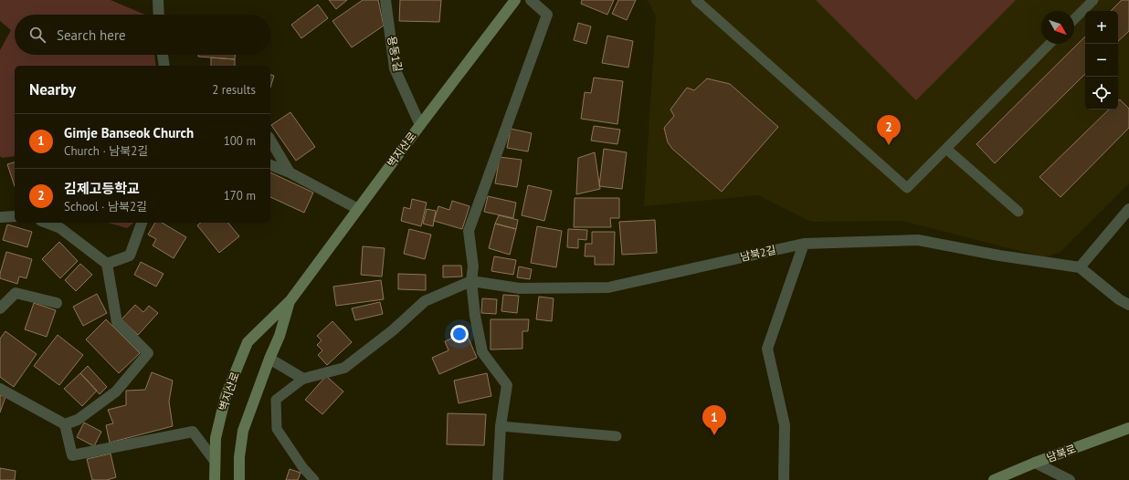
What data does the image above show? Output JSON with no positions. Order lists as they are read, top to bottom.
{
  "streets": {
    "street": [
      "용동1길",
      "벽지산로",
      "남북2길",
      "남북로"
    ]
  },
  "crossings": [
    ["용동1길", "벽지산로"]
  ],
  "north": "bottom right",
  "page": {
    "map_buttons": ["+", "−"],
    "search": "Search here",
    "heading": ["Nearby", "2 results"],
    "list": [
      {
        "mark": "1",
        "name": "Gimje Banseok Church",
        "note": "Church · 남북2길",
        "value": "100 m"
      },
      {
        "mark": "2",
        "name": "김제고등학교",
        "note": "School · 남북2길",
        "value": "170 m"
      }
    ],
    "pins": ["2", "1"]
  }
}
